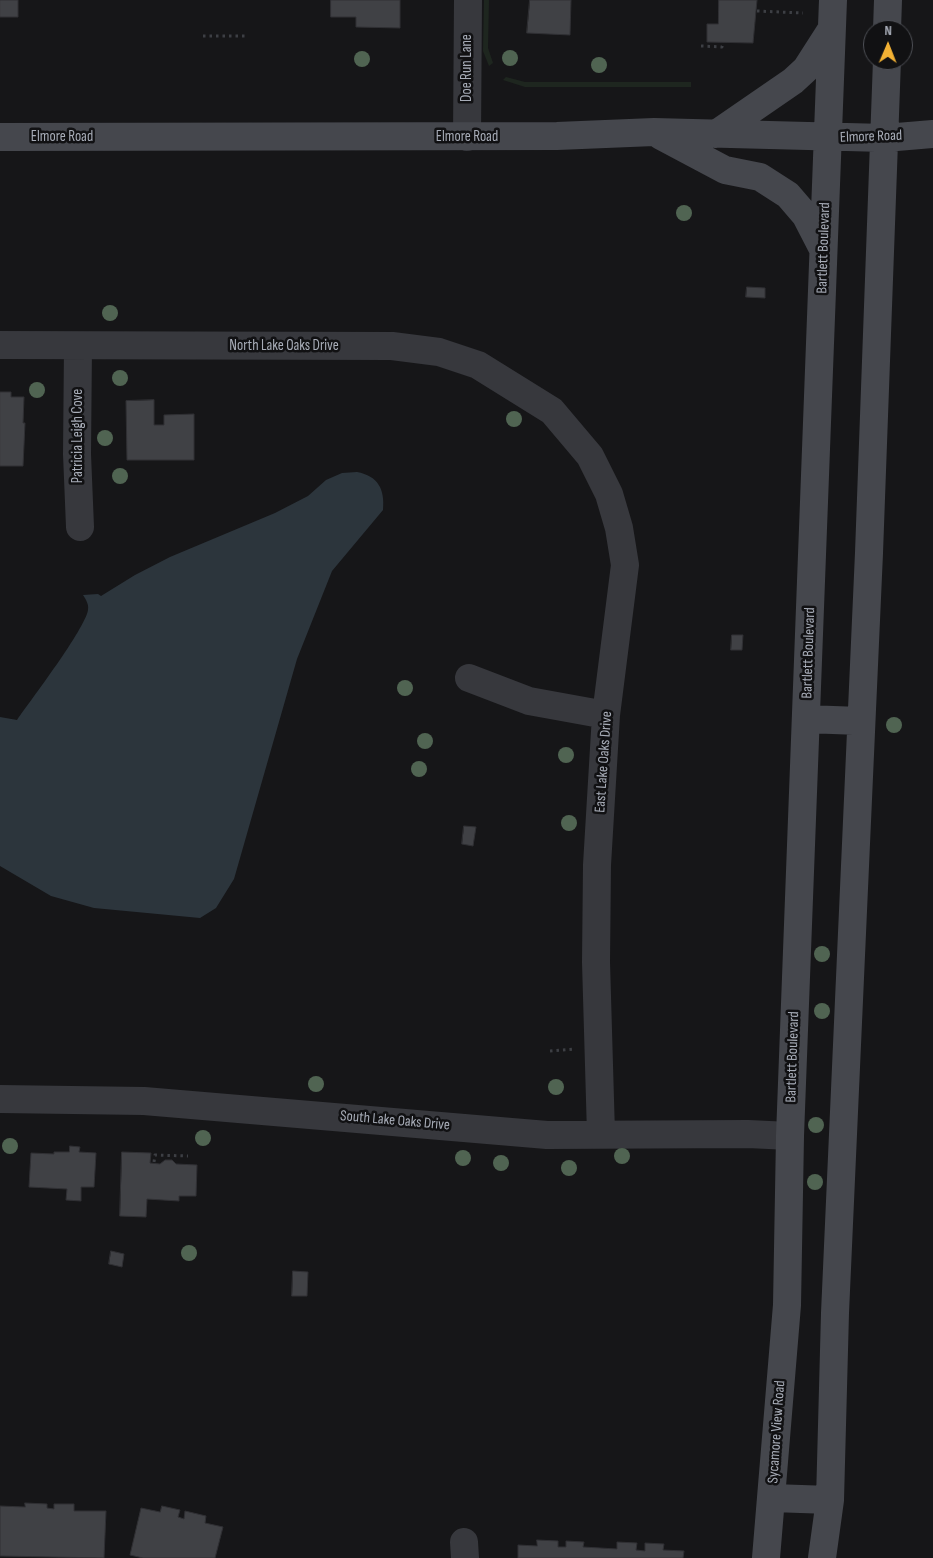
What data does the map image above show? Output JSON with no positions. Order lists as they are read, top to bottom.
{
  "streets": {
    "main road": ["Elmore Road", "Bartlett Boulevard", "Sycamore View Road"],
    "street": [
      "Doe Run Lane",
      "North Lake Oaks Drive",
      "Patricia Leigh Cove",
      "East Lake Oaks Drive",
      "South Lake Oaks Drive"
    ]
  },
  "crossings": [
    ["Doe Run Lane", "Elmore Road"],
    ["Elmore Road", "Bartlett Boulevard"],
    ["Bartlett Boulevard", "South Lake Oaks Drive"],
    ["Bartlett Boulevard", "Sycamore View Road"],
    ["North Lake Oaks Drive", "Patricia Leigh Cove"],
    ["North Lake Oaks Drive", "East Lake Oaks Drive"],
    ["East Lake Oaks Drive", "South Lake Oaks Drive"]
  ],
  "north": "top"
}
